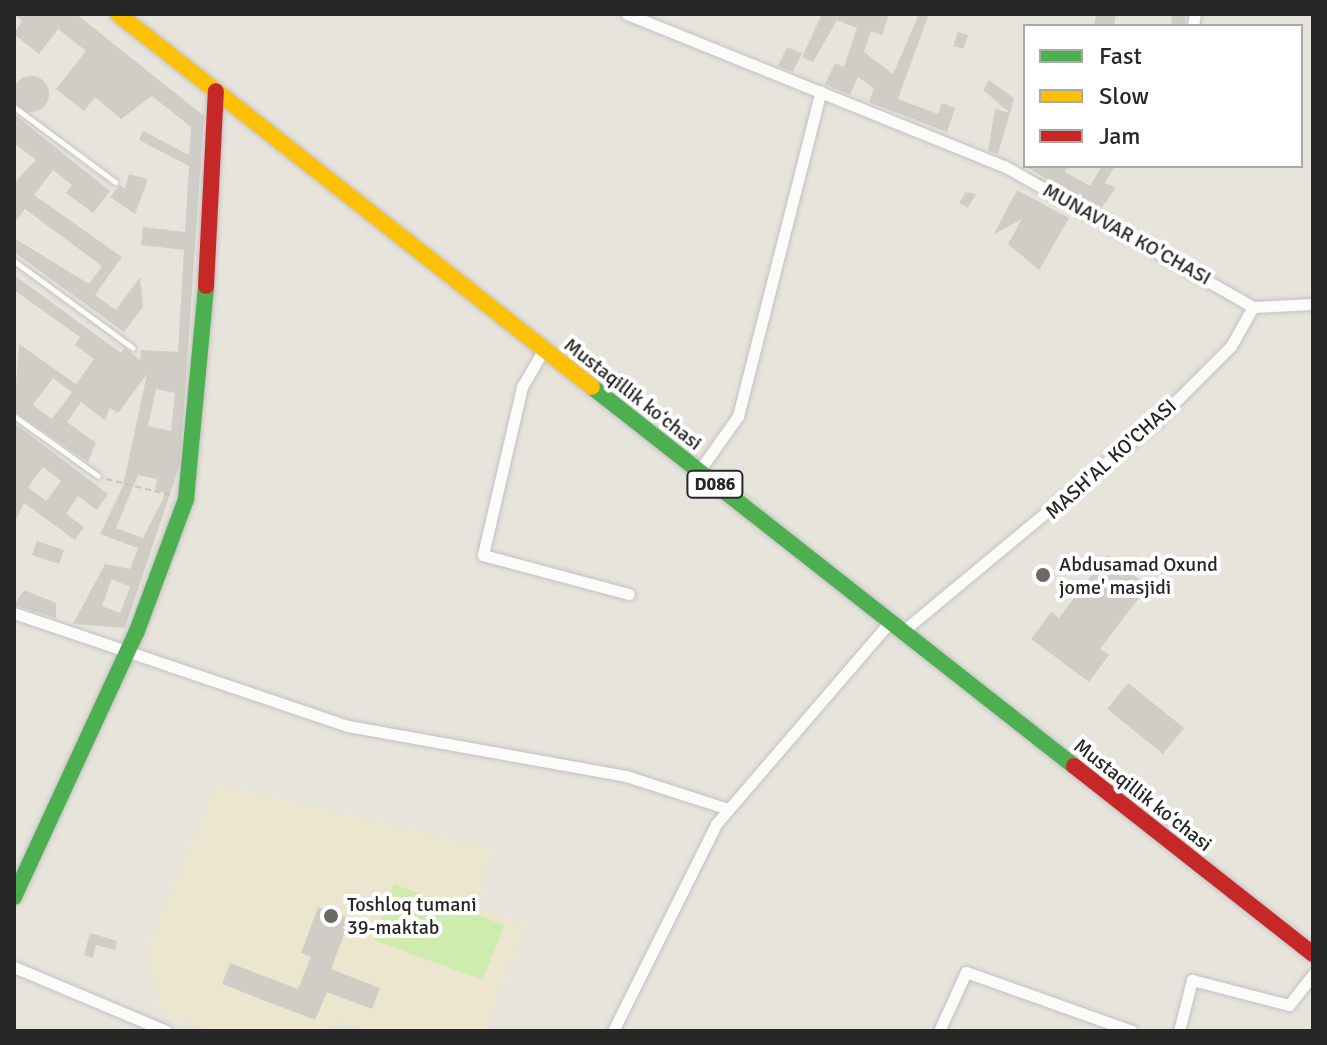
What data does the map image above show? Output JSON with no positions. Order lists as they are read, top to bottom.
{
  "streets": {
    "main road": ["Mustaqillik koʻchasi", "D086"],
    "street": ["MUNAVVAR KO'CHASI", "MASH'AL KO'CHASI"]
  },
  "crossings": [
    ["MUNAVVAR KO'CHASI", "MASH'AL KO'CHASI"],
    ["Mustaqillik koʻchasi", "MASH'AL KO'CHASI"]
  ],
  "places": ["Abdusamad Oxund jome' masjidi", "Toshloq tumani 39-maktab"],
  "legend": ["Fast", "Slow", "Jam"]
}
